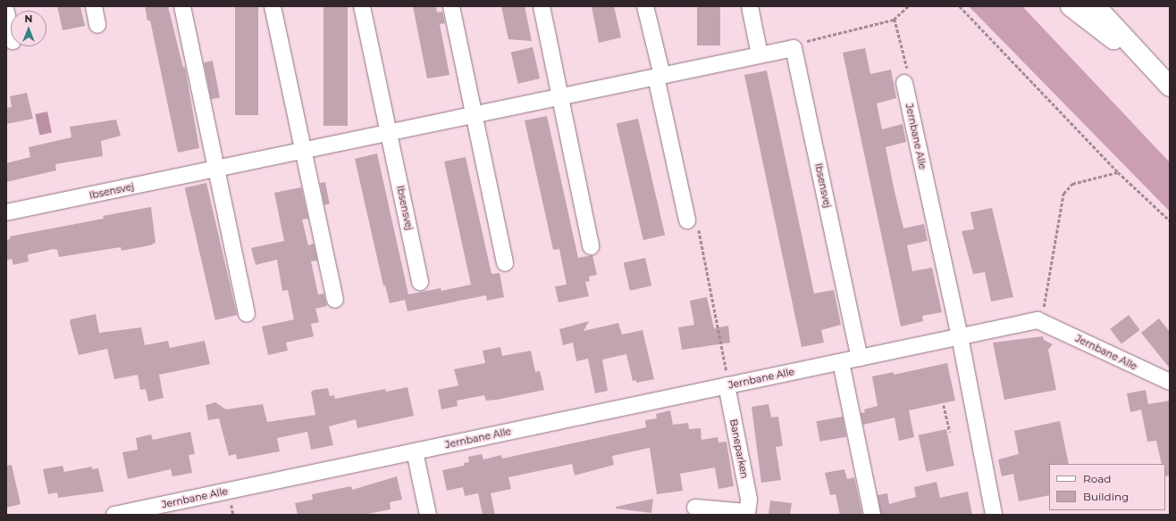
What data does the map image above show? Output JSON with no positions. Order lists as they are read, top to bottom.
{
  "streets": {
    "street": ["Jernbane Alle", "Ibsensvej", "Baneparken"]
  },
  "crossings": [
    ["Jernbane Alle", "Ibsensvej"],
    ["Jernbane Alle", "Baneparken"]
  ],
  "legend": ["Road", "Building"],
  "north": "top"
}
